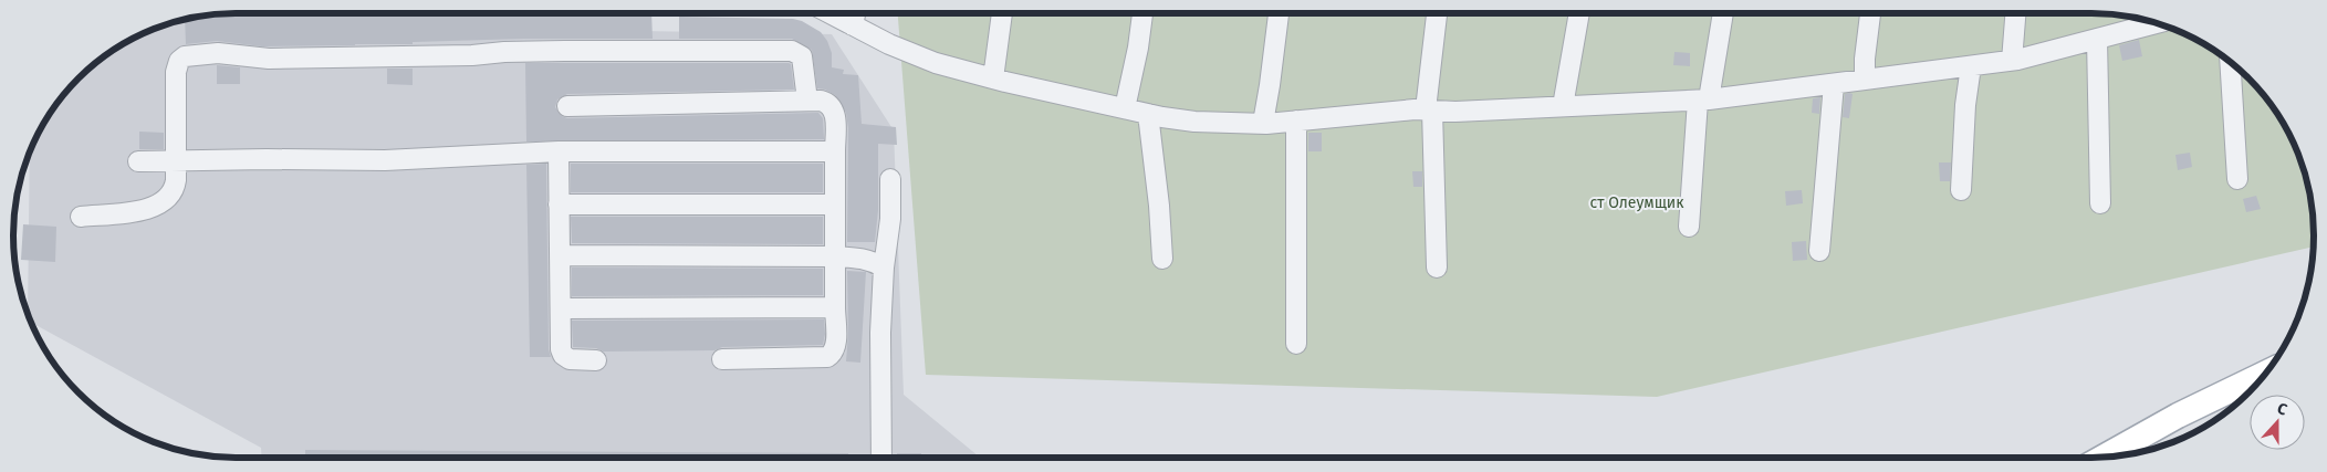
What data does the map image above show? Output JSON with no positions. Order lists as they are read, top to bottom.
{
  "parks": ["ст Олеумщик"],
  "north": "top"
}
